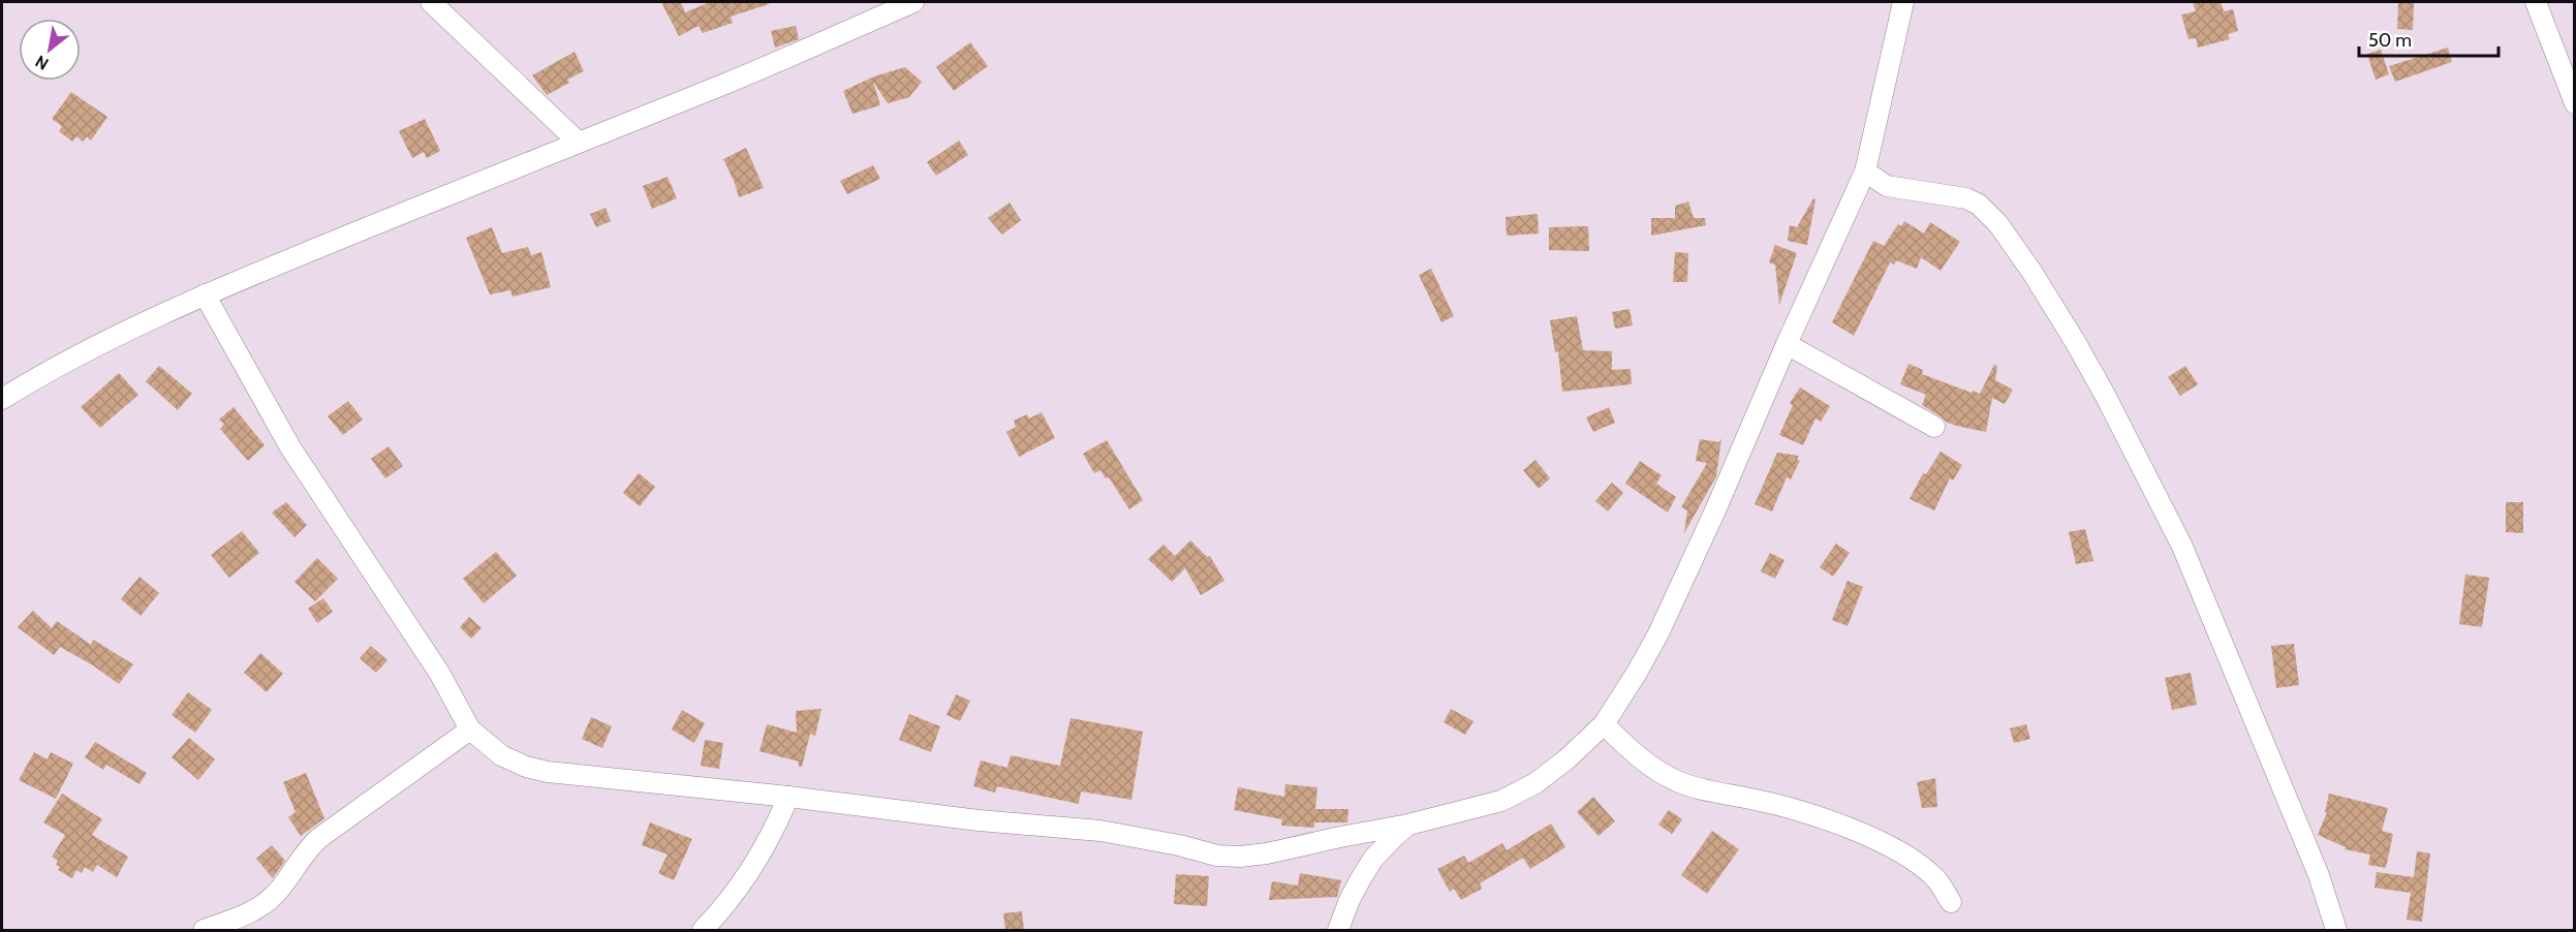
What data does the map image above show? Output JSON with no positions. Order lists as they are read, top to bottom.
{
  "scale_bar": "50 m",
  "north": "bottom left"
}
